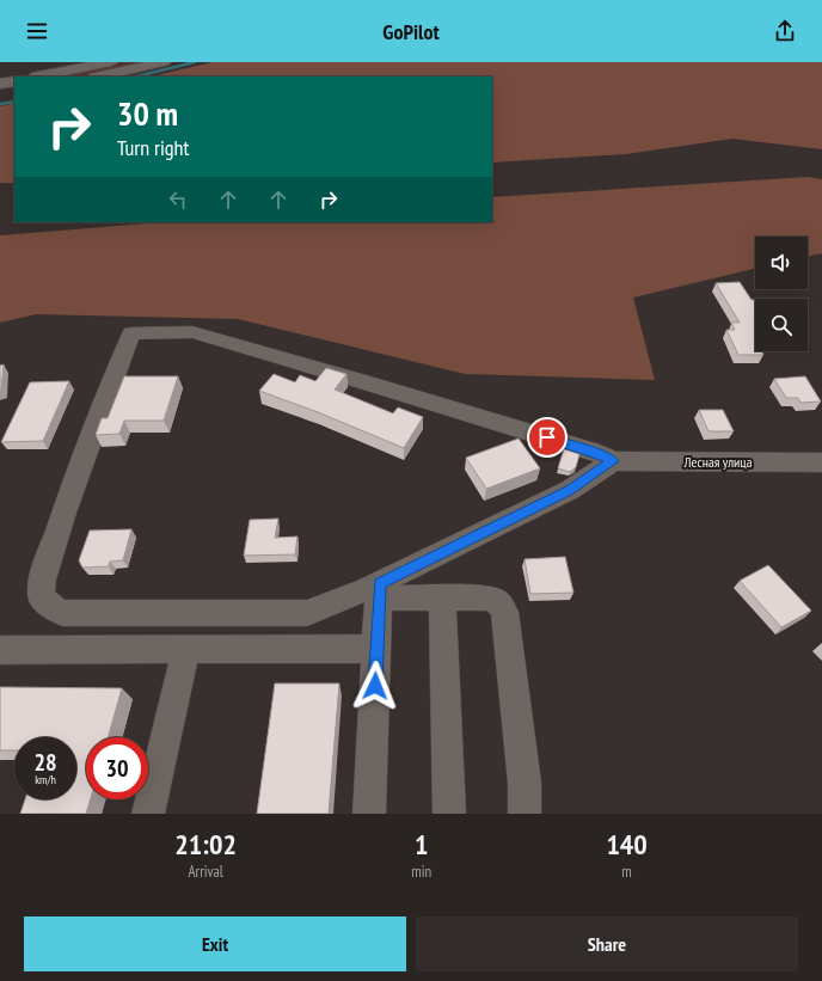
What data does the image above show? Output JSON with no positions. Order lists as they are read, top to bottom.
{
  "streets": {
    "street": ["Лесная улица"]
  },
  "page": {
    "header": "GoPilot",
    "turn": ["30 m", "Turn right"],
    "speed": "28 km/h",
    "limit": "30",
    "eta": [
      "21:02",
      "Arrival",
      "1",
      "min",
      "140",
      "m"
    ],
    "buttons": ["Exit", "Share"]
  }
}
